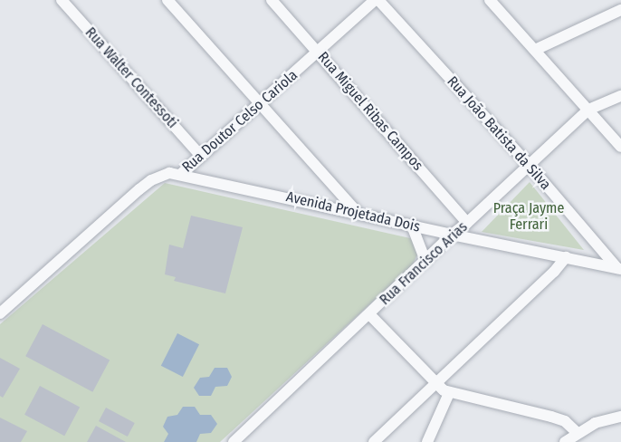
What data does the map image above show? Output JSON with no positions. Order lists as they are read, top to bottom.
{
  "streets": {
    "street": [
      "Rua Walter Contessoti",
      "Rua Miguel Ribas Campos",
      "Rua Doutor Celso Cariola",
      "Rua João Batista da Silva",
      "Avenida Projetada Dois",
      "Rua Francisco Arias"
    ]
  },
  "crossings": [
    ["Rua Walter Contessoti", "Rua Doutor Celso Cariola"],
    ["Rua Miguel Ribas Campos", "Rua Doutor Celso Cariola"],
    ["Rua Miguel Ribas Campos", "Rua Francisco Arias"],
    ["Rua Doutor Celso Cariola", "Rua João Batista da Silva"],
    ["Rua Doutor Celso Cariola", "Avenida Projetada Dois"],
    ["Rua João Batista da Silva", "Avenida Projetada Dois"],
    ["Rua João Batista da Silva", "Rua Francisco Arias"],
    ["Avenida Projetada Dois", "Rua Francisco Arias"]
  ],
  "parks": ["Praça Jayme Ferrari"]
}
